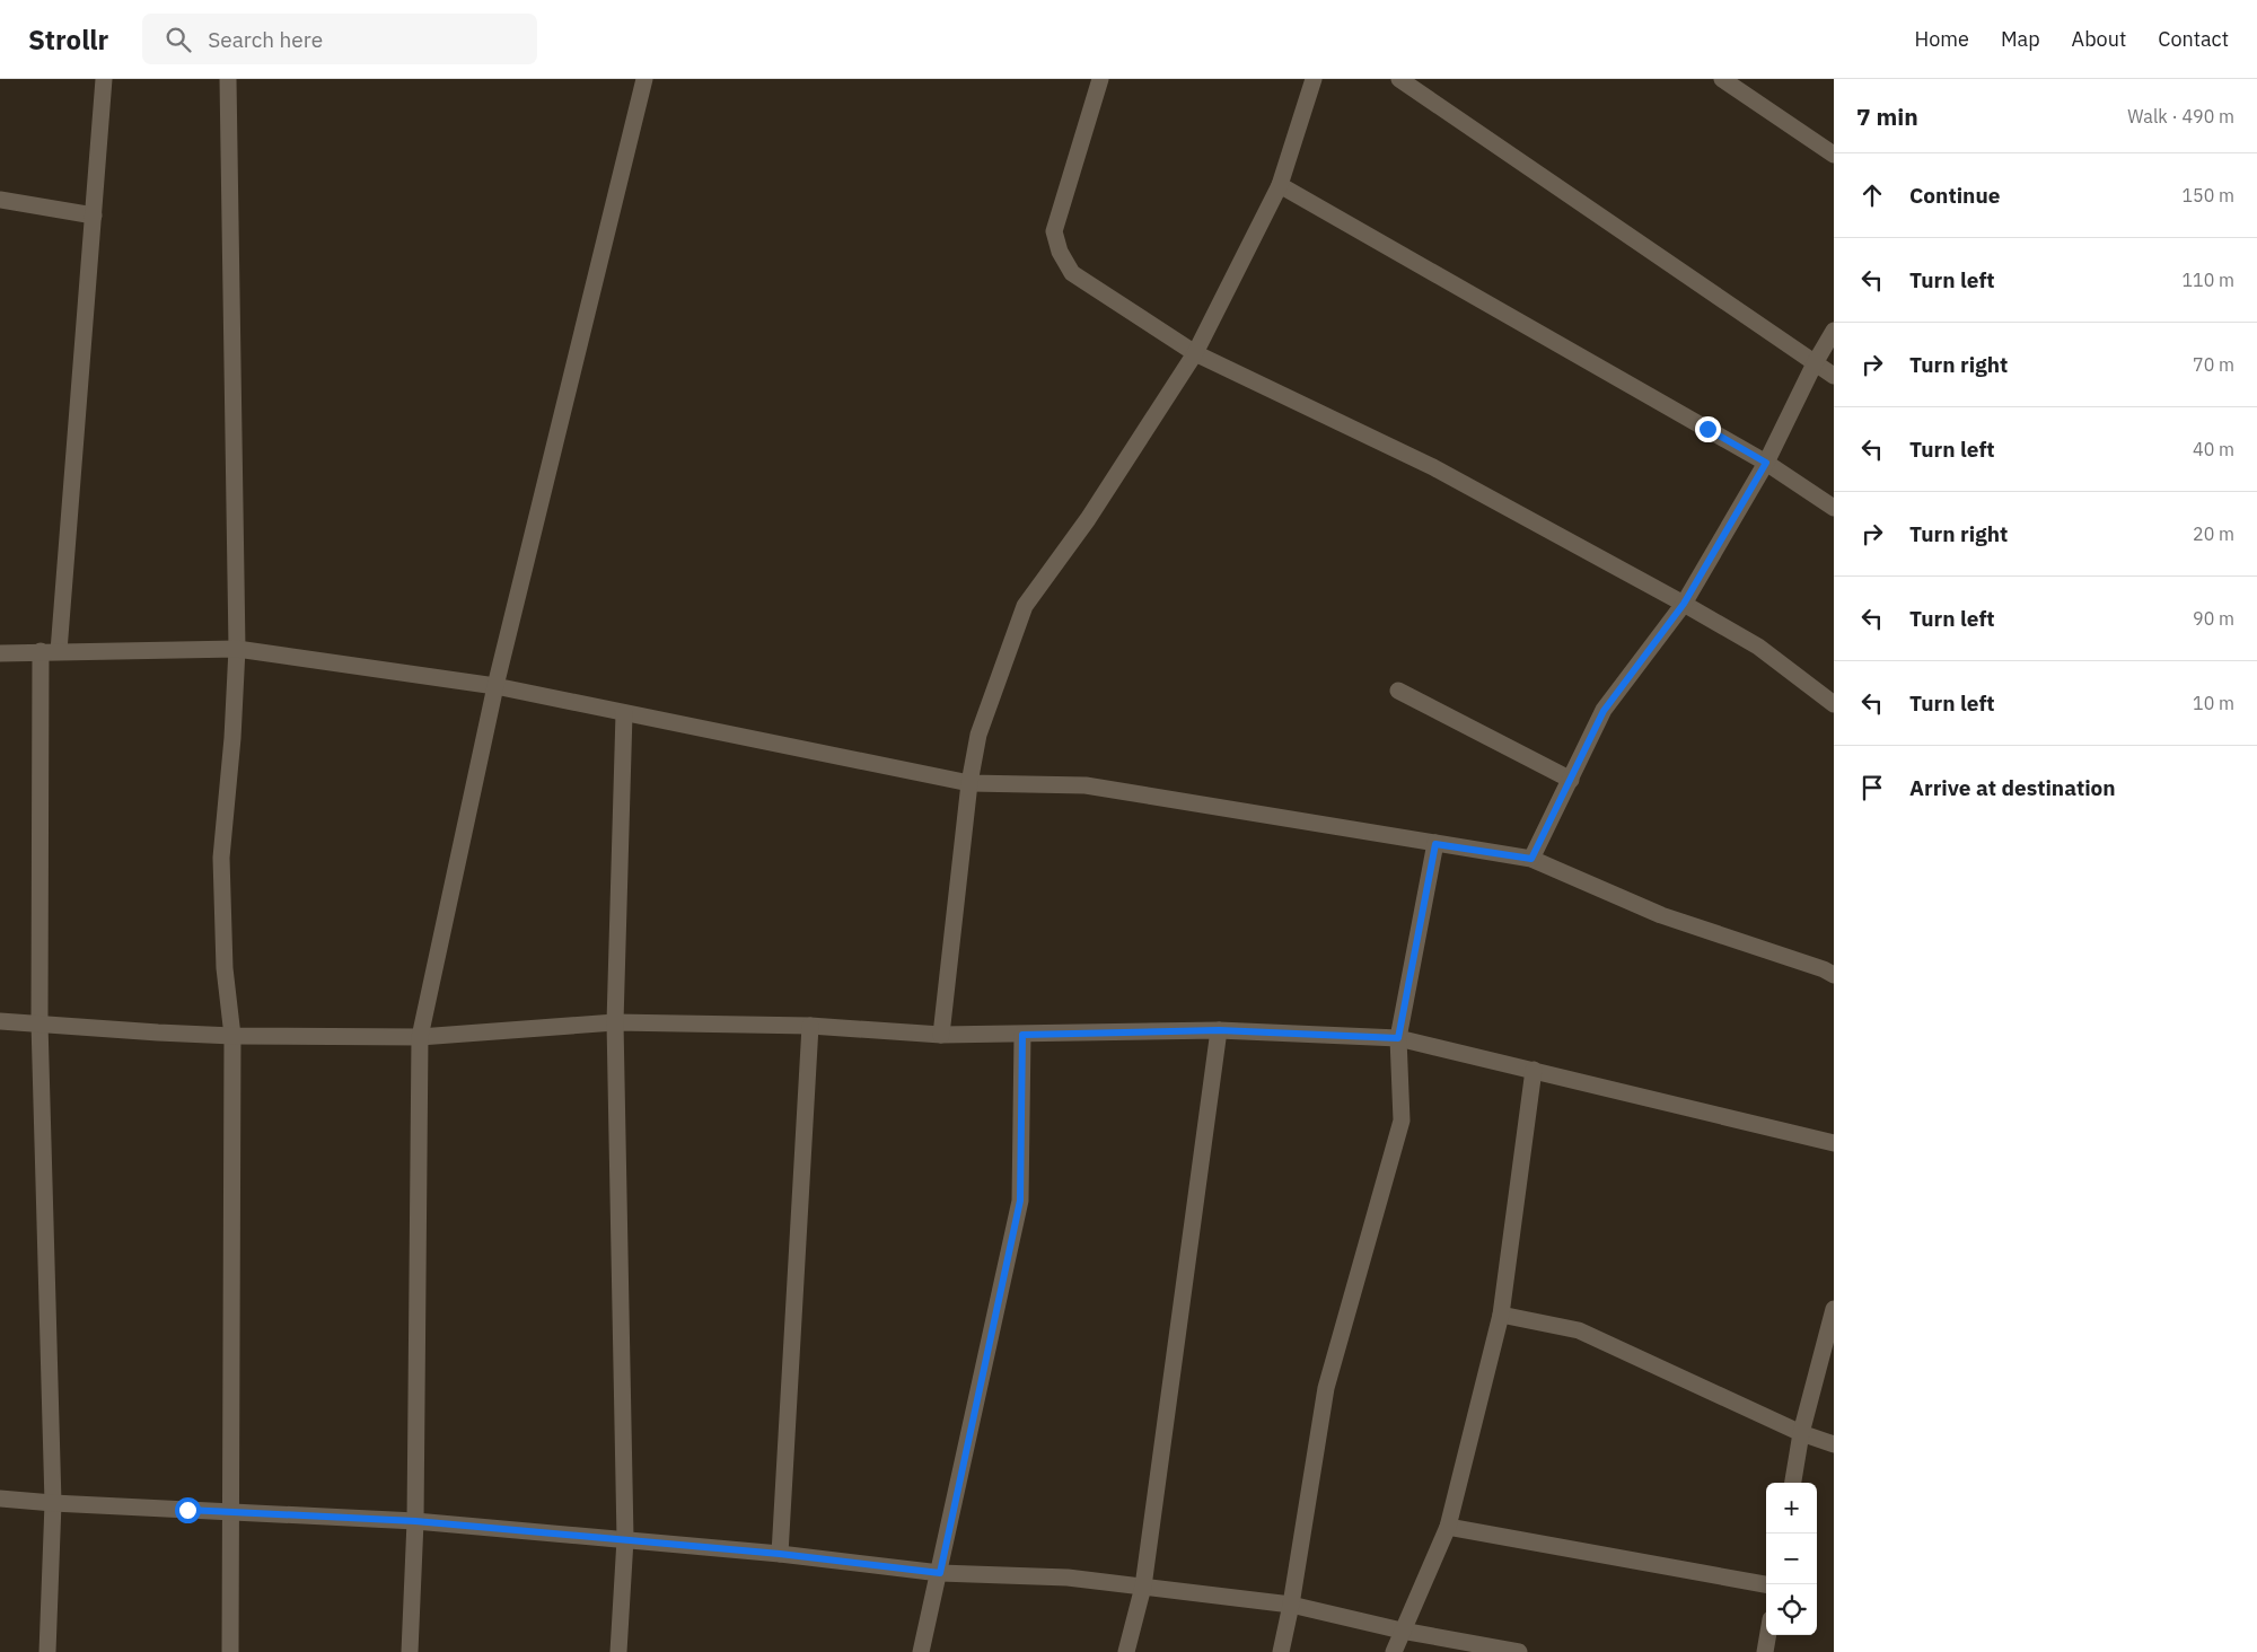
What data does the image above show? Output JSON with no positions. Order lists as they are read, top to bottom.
{
  "page": {
    "header": "Strollr",
    "search": "Search here",
    "nav": [
      "Home",
      "Map",
      "About",
      "Contact"
    ],
    "heading": ["7 min", "Walk · 490 m"],
    "list": [
      ["Continue", "150 m"],
      ["Turn left", "110 m"],
      ["Turn right", "70 m"],
      ["Turn left", "40 m"],
      ["Turn right", "20 m"],
      ["Turn left", "90 m"],
      ["Turn left", "10 m"],
      "Arrive at destination"
    ],
    "map_buttons": ["+", "−"]
  }
}
